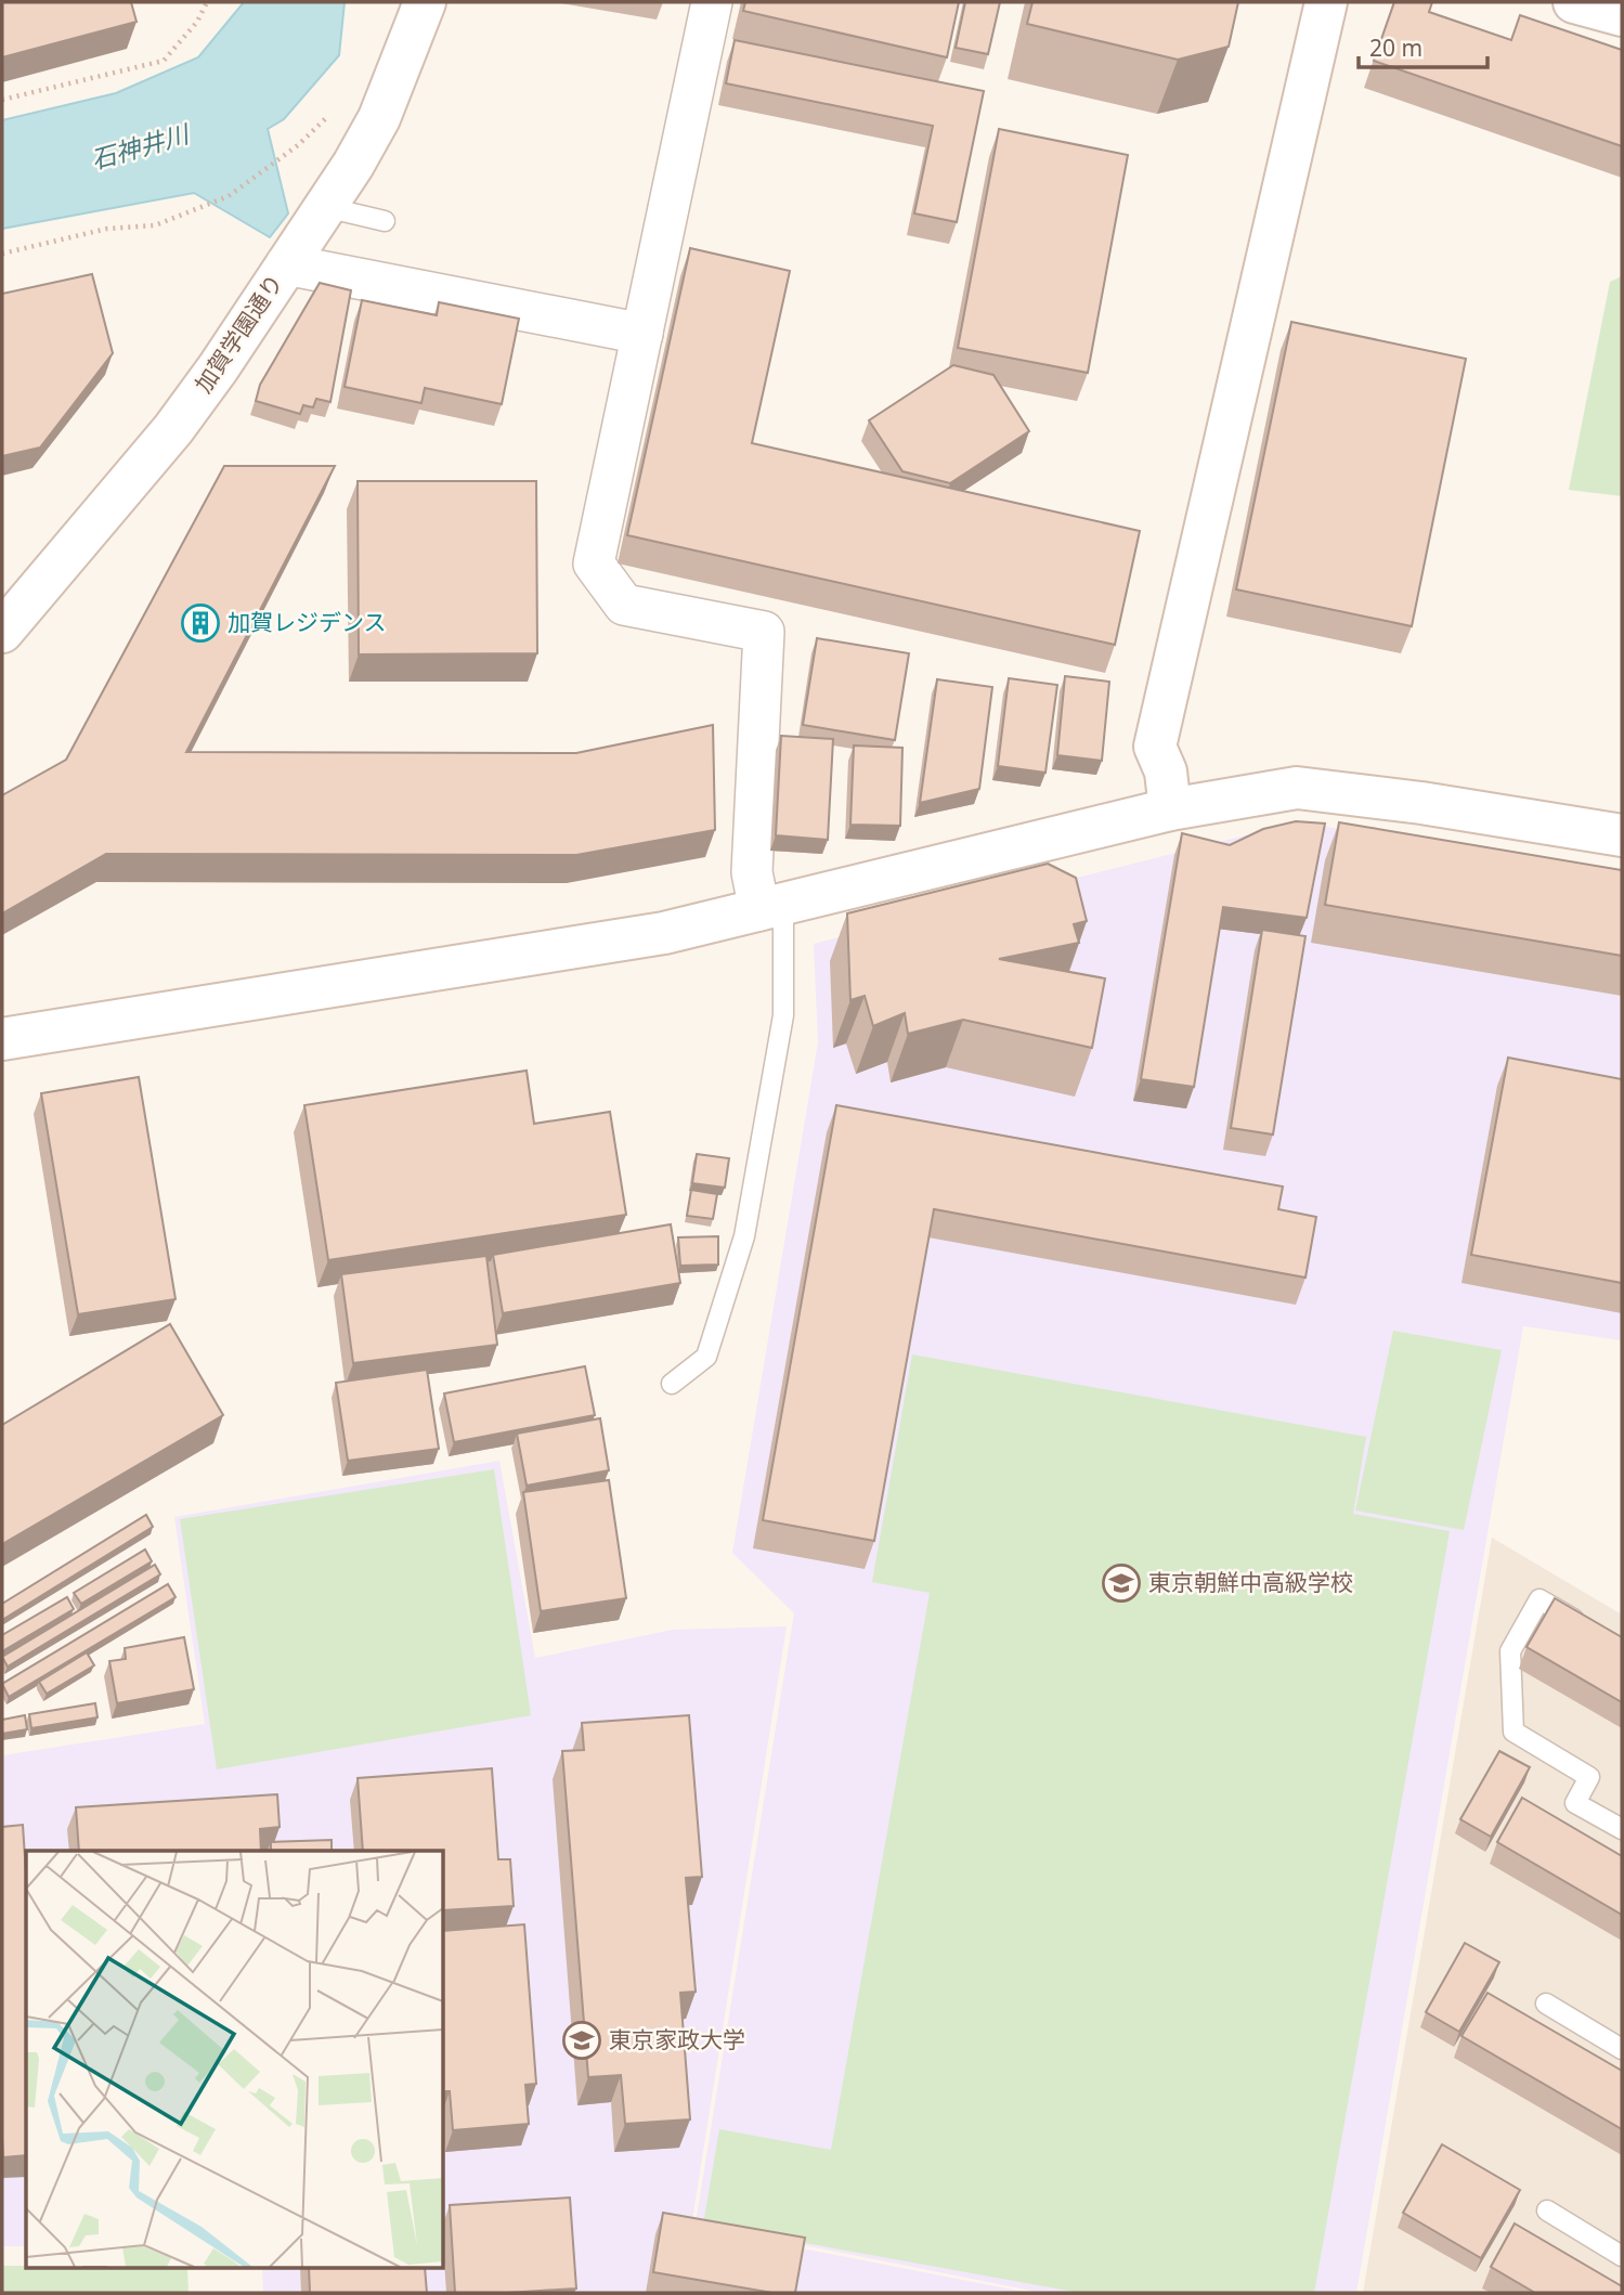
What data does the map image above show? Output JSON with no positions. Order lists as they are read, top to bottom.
{
  "streets": {
    "street": ["加賀学園通り"]
  },
  "water": ["石神井川"],
  "places": {
    "building": ["加賀レジデンス"],
    "school or university": ["東京朝鮮中高級学校", "東京家政大学"]
  },
  "scale_bar": "20 m"
}
